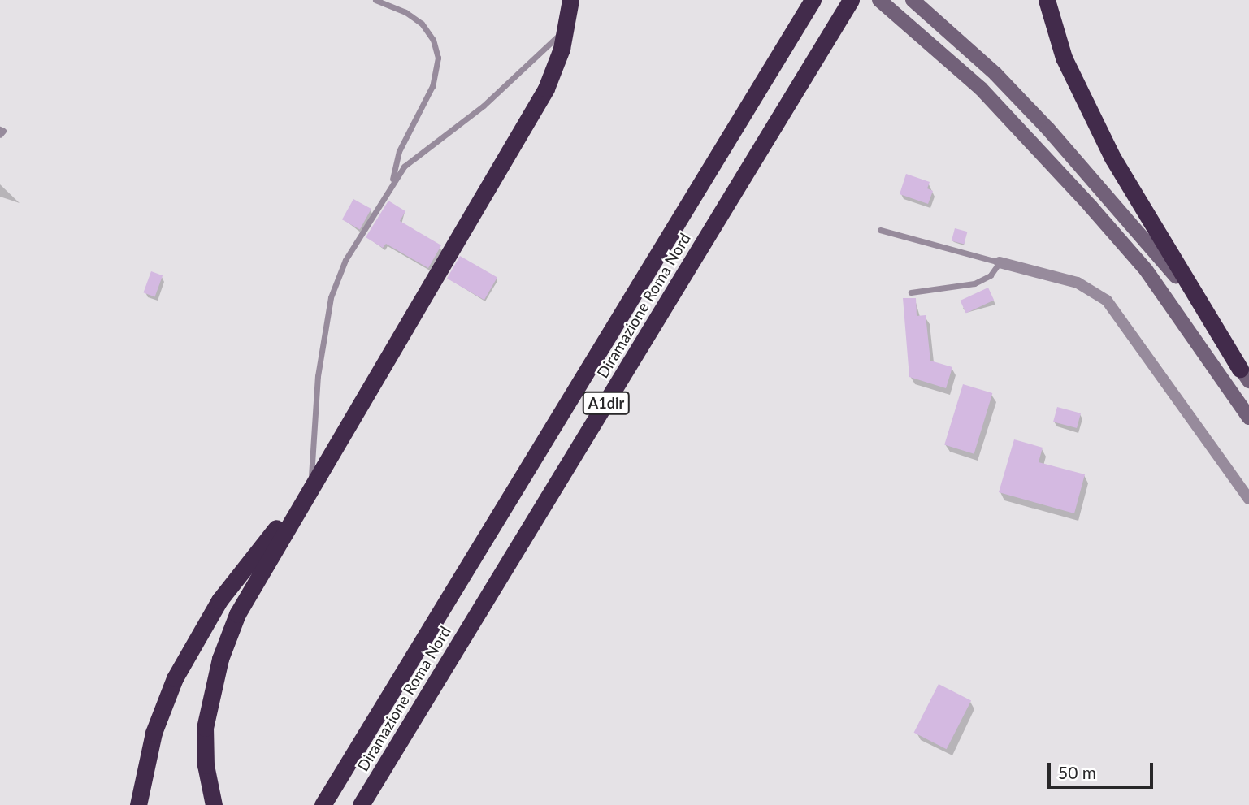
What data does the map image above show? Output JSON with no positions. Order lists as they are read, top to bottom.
{
  "streets": {
    "highway": ["Diramazione Roma Nord", "A1dir"]
  },
  "scale_bar": "50 m"
}
